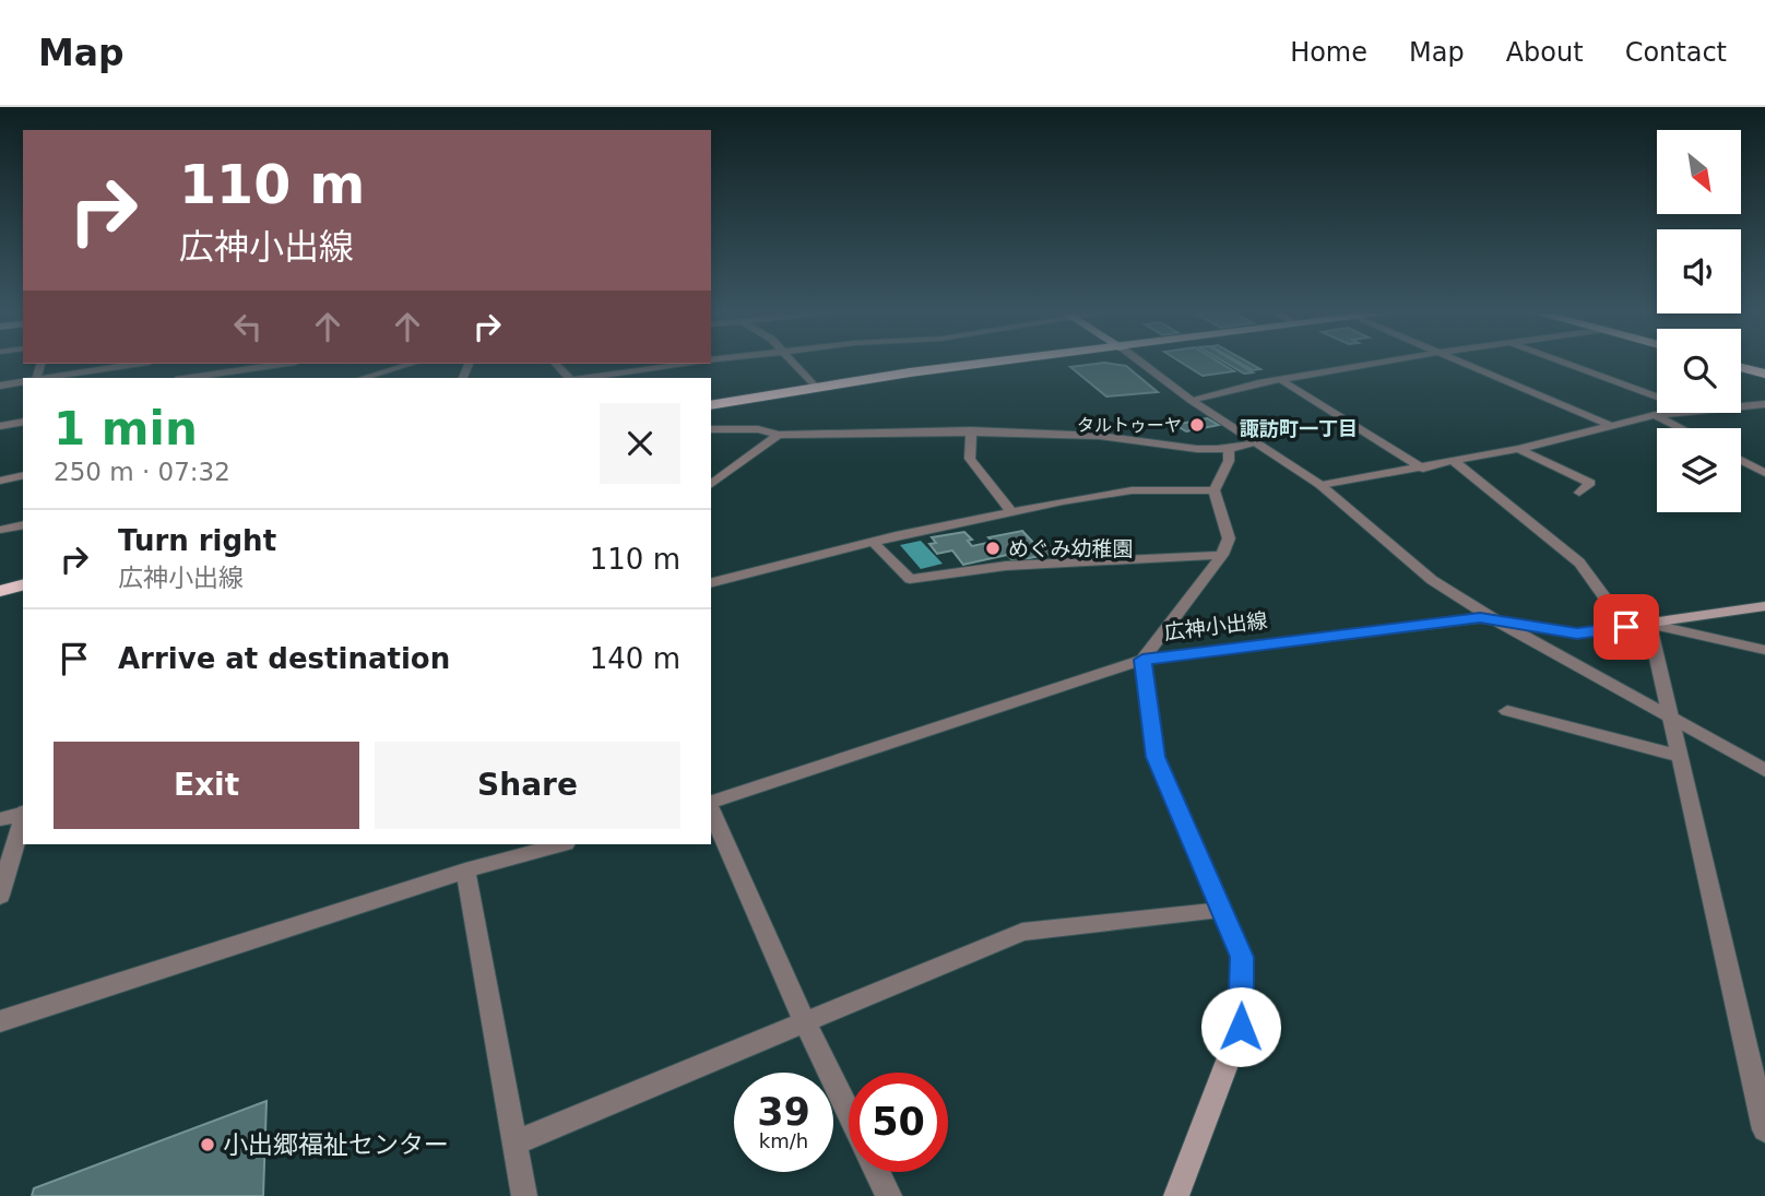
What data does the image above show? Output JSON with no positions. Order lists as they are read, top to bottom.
{
  "streets": {
    "main road": ["広神小出線"]
  },
  "districts": ["諏訪町一丁目"],
  "places": ["タルトゥーヤ", "めぐみ幼稚園", "小出郷福祉センター"],
  "north": "bottom right",
  "page": {
    "header": "Map",
    "nav": [
      "Home",
      "Map",
      "About",
      "Contact"
    ],
    "turn": ["110 m", "広神小出線"],
    "heading": ["1 min", "250 m · 07:32"],
    "list": [
      {
        "name": "Turn right",
        "note": "広神小出線",
        "value": "110 m"
      },
      {
        "name": "Arrive at destination",
        "value": "140 m"
      }
    ],
    "buttons": ["Exit", "Share"],
    "speed": "39 km/h",
    "limit": "50"
  }
}
